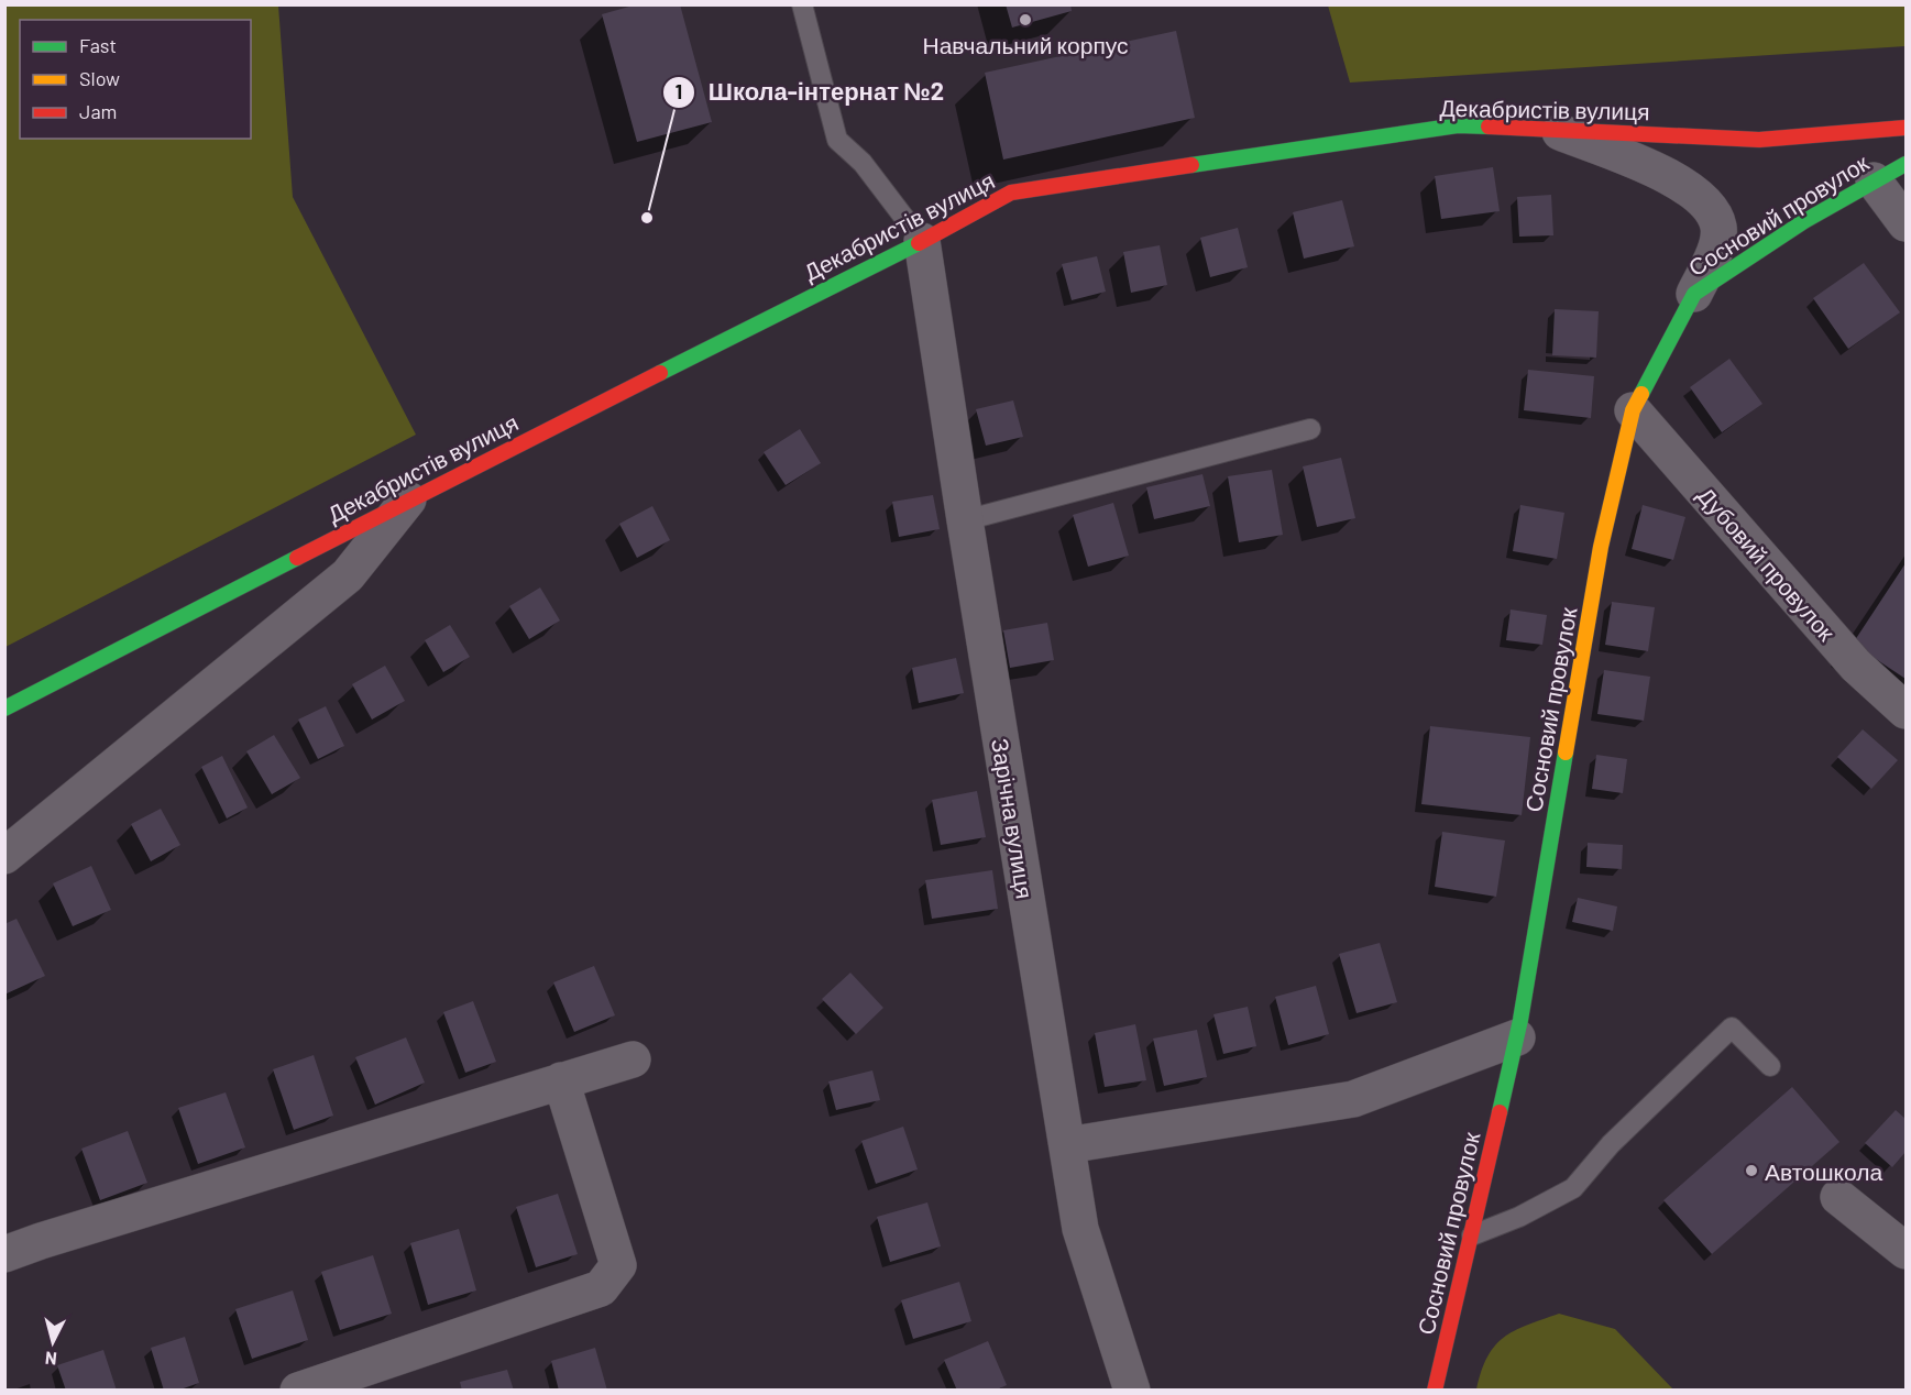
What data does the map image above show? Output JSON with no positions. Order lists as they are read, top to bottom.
{
  "streets": {
    "street": [
      "Декабристів вулиця",
      "Сосновий провулок",
      "Дубовий провулок",
      "Зарічна вулиця"
    ]
  },
  "crossings": [
    ["Декабристів вулиця", "Зарічна вулиця"],
    ["Сосновий провулок", "Дубовий провулок"]
  ],
  "places": ["Навчальний корпус", "Школа-інтернат №2", "Автошкола"],
  "legend": ["Fast", "Slow", "Jam"],
  "north": "bottom"
}
